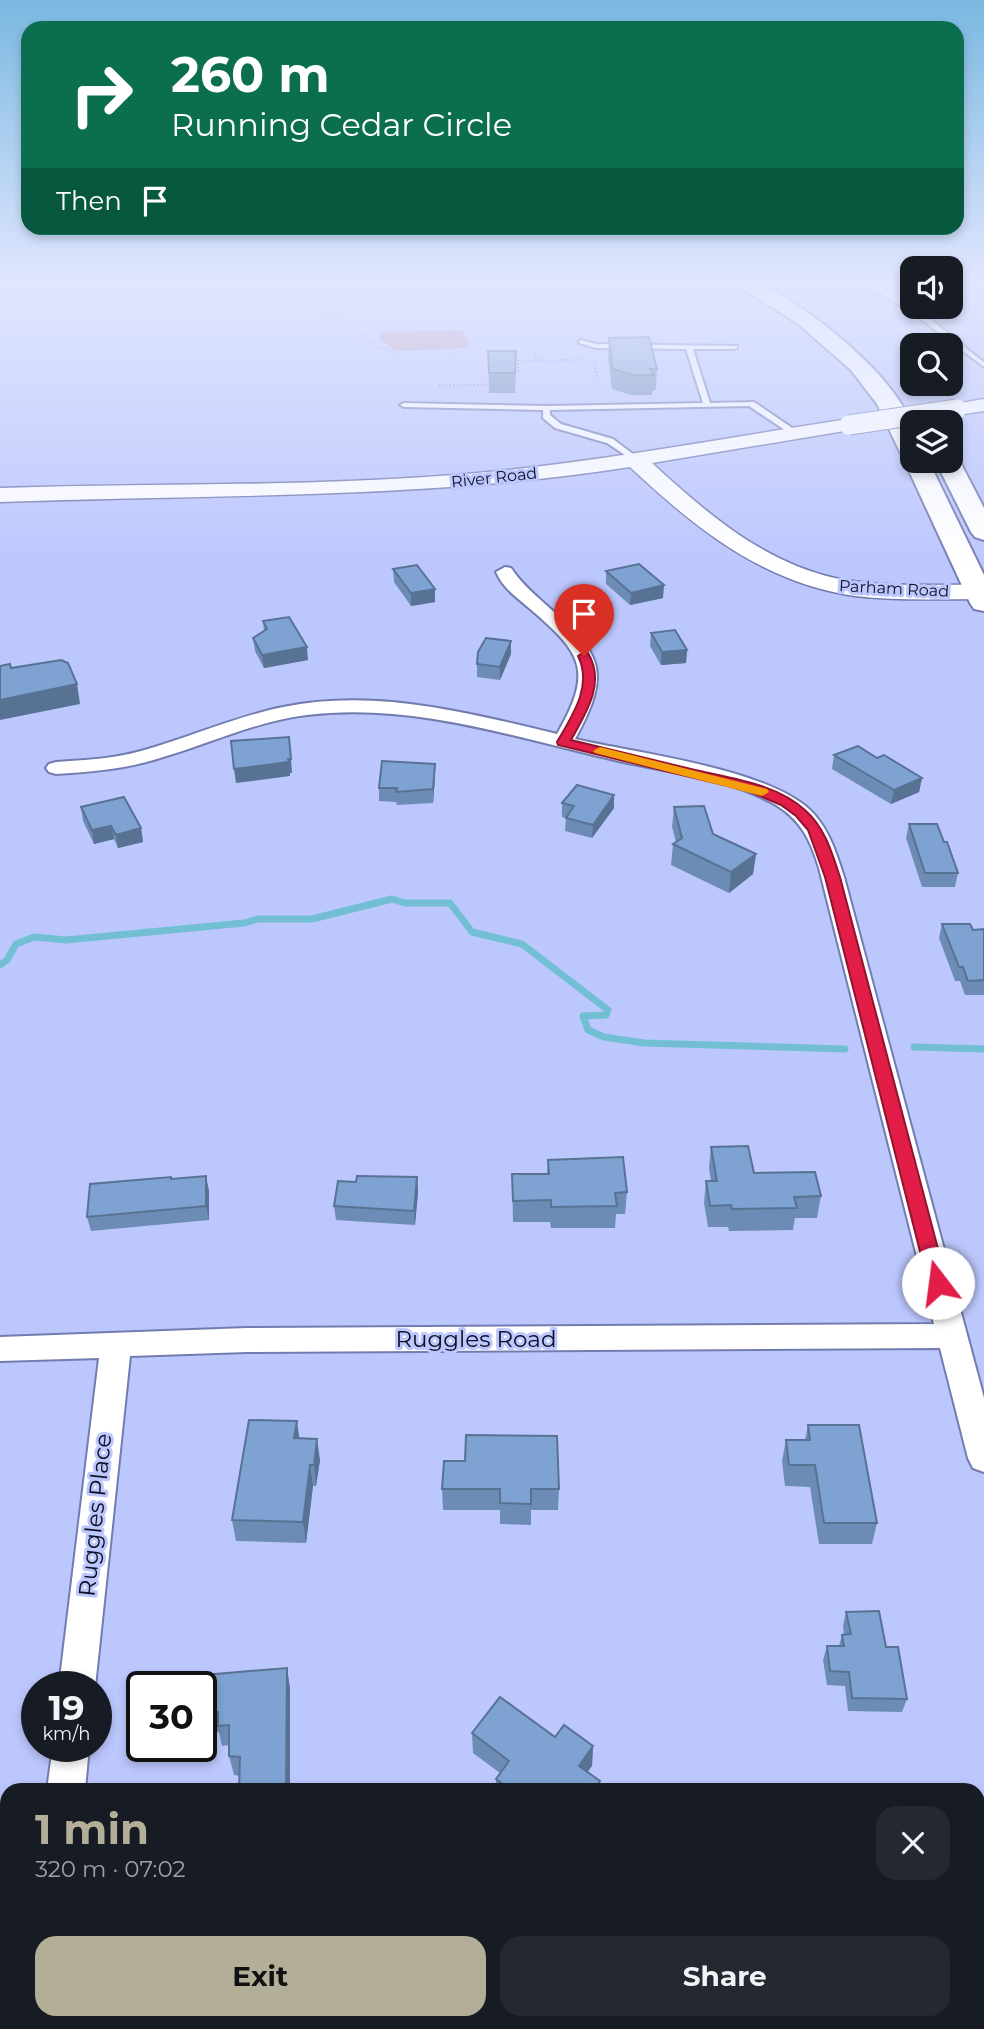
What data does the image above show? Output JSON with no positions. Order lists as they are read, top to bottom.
{
  "streets": {
    "main road": ["River Road", "Parham Road"],
    "street": ["Ruggles Road", "Ruggles Place"]
  },
  "crossings": [
    ["River Road", "Parham Road"],
    ["Ruggles Road", "Ruggles Place"]
  ],
  "page": {
    "turn": ["260 m", "Running Cedar Circle"],
    "then": "Then",
    "speed": "19 km/h",
    "limit": "30",
    "heading": ["1 min", "320 m · 07:02"],
    "buttons": ["Exit", "Share"]
  }
}
